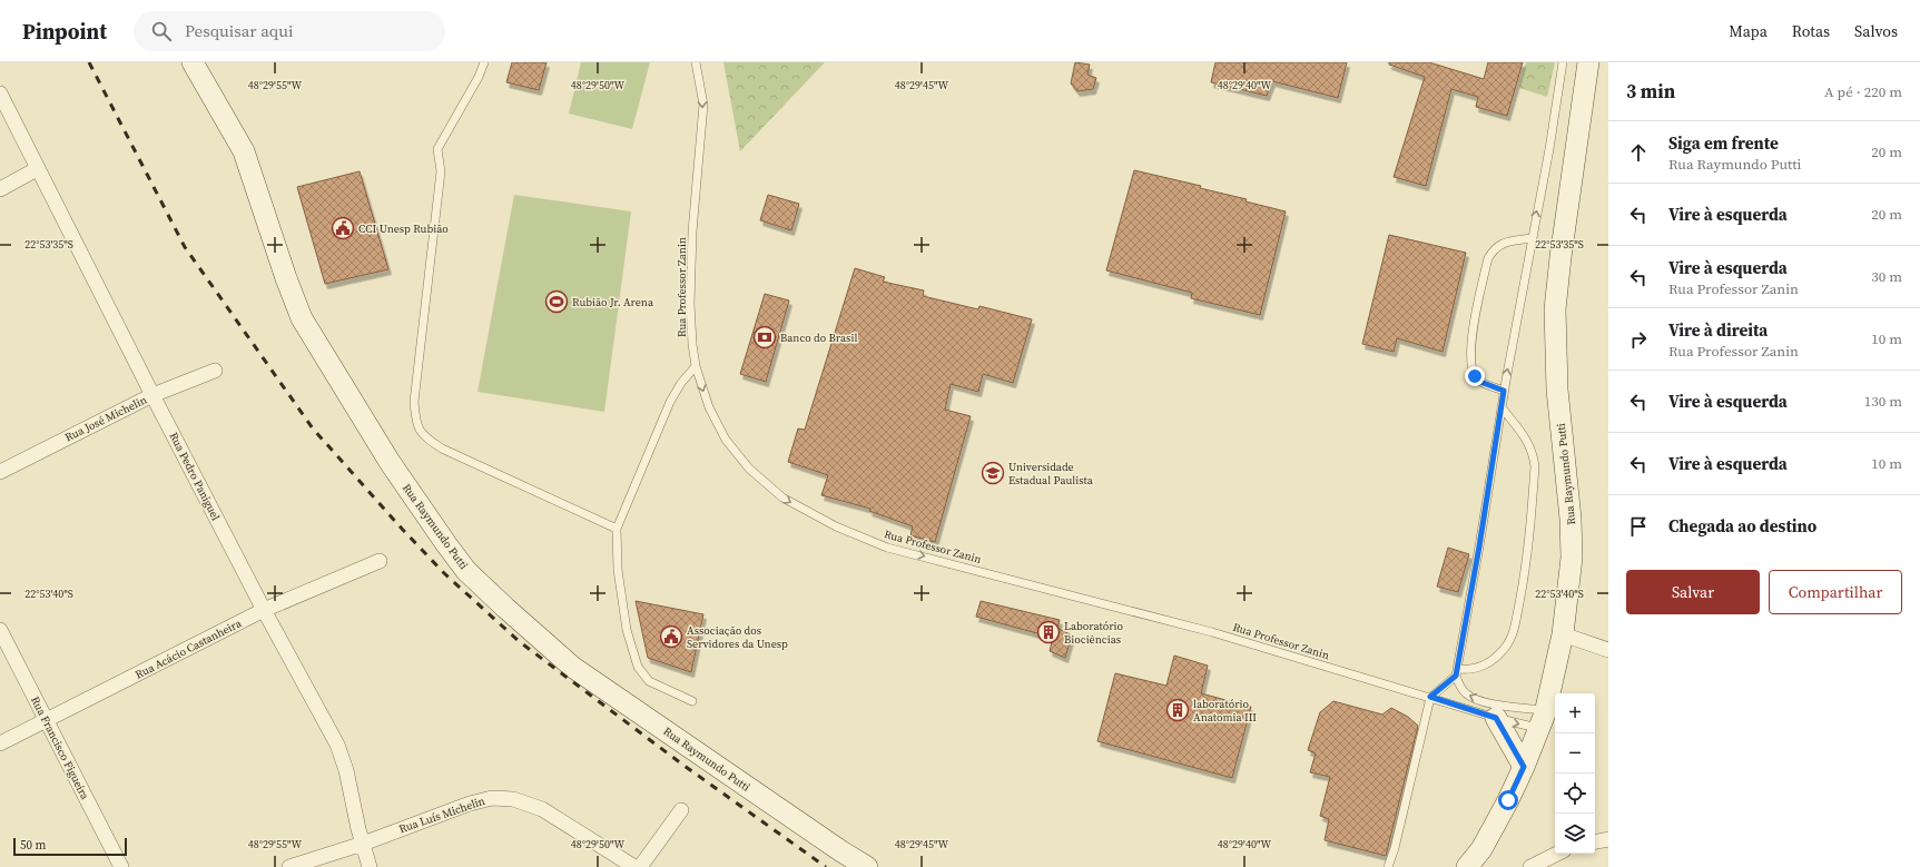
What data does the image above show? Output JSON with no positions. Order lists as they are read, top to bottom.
{
  "streets": {
    "street": [
      "Rua José Michelin",
      "Rua Raymundo Putti",
      "Rua Pedro Paniguel",
      "Rua Acácio Castanheira",
      "Rua Francisco Figueira",
      "Rua Luís Michelin"
    ],
    "lane": ["Rua Professor Zanin"]
  },
  "crossings": [
    ["Rua Professor Zanin", "Rua Raymundo Putti"],
    ["Rua José Michelin", "Rua Pedro Paniguel"],
    ["Rua Pedro Paniguel", "Rua Acácio Castanheira"],
    ["Rua Pedro Paniguel", "Rua Luís Michelin"],
    ["Rua Acácio Castanheira", "Rua Francisco Figueira"]
  ],
  "one_way": ["Rua Professor Zanin"],
  "places": {
    "public building": ["CCI Unesp Rubião", "Associação dos Servidores da Unesp"],
    "sports": ["Rubião Jr. Arena"],
    "bank": ["Banco do Brasil"],
    "school or university": ["Universidade Estadual Paulista"],
    "building": ["Laboratório Biociências", "laboratório Anatomia III"]
  },
  "scale_bar": "50 m",
  "page": {
    "header": "Pinpoint",
    "search": "Pesquisar aqui",
    "nav": ["Mapa", "Rotas", "Salvos"],
    "heading": ["3 min", "A pé · 220 m"],
    "list": [
      ["Siga em frente", "Rua Raymundo Putti", "20 m"],
      ["Vire à esquerda", "20 m"],
      ["Vire à esquerda", "Rua Professor Zanin", "30 m"],
      ["Vire à direita", "Rua Professor Zanin", "10 m"],
      ["Vire à esquerda", "130 m"],
      ["Vire à esquerda", "10 m"],
      "Chegada ao destino"
    ],
    "buttons": ["Salvar", "Compartilhar"],
    "map_buttons": ["+", "−"],
    "scale": "50 m"
  },
  "coordinates": [
    "48°29'55\"W",
    "48°29'50\"W",
    "48°29'45\"W",
    "48°29'40\"W",
    "22°53'35\"S",
    "22°53'40\"S"
  ]
}
